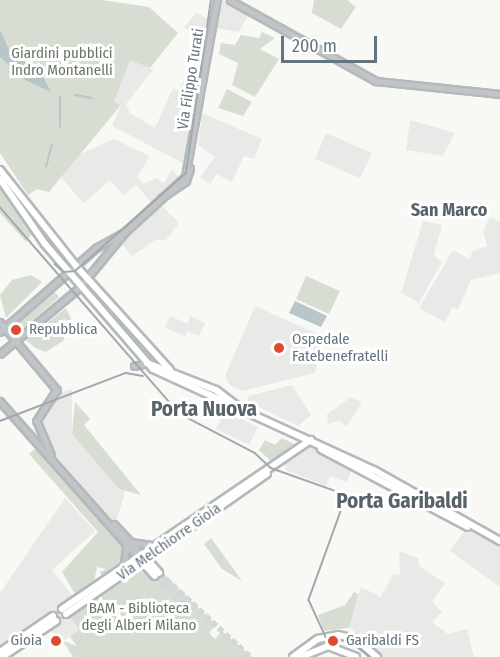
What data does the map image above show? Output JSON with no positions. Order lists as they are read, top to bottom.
{
  "streets": {
    "main road": ["Via Melchiorre Gioia"],
    "street": ["Via Filippo Turati"]
  },
  "districts": ["San Marco", "Porta Nuova", "Porta Garibaldi"],
  "parks": ["Giardini pubblici Indro Montanelli", "BAM - Biblioteca degli Alberi Milano"],
  "places": [
    "Repubblica",
    "Ospedale Fatebenefratelli",
    "Gioia",
    "Garibaldi FS"
  ],
  "scale_bar": "200 m"
}
